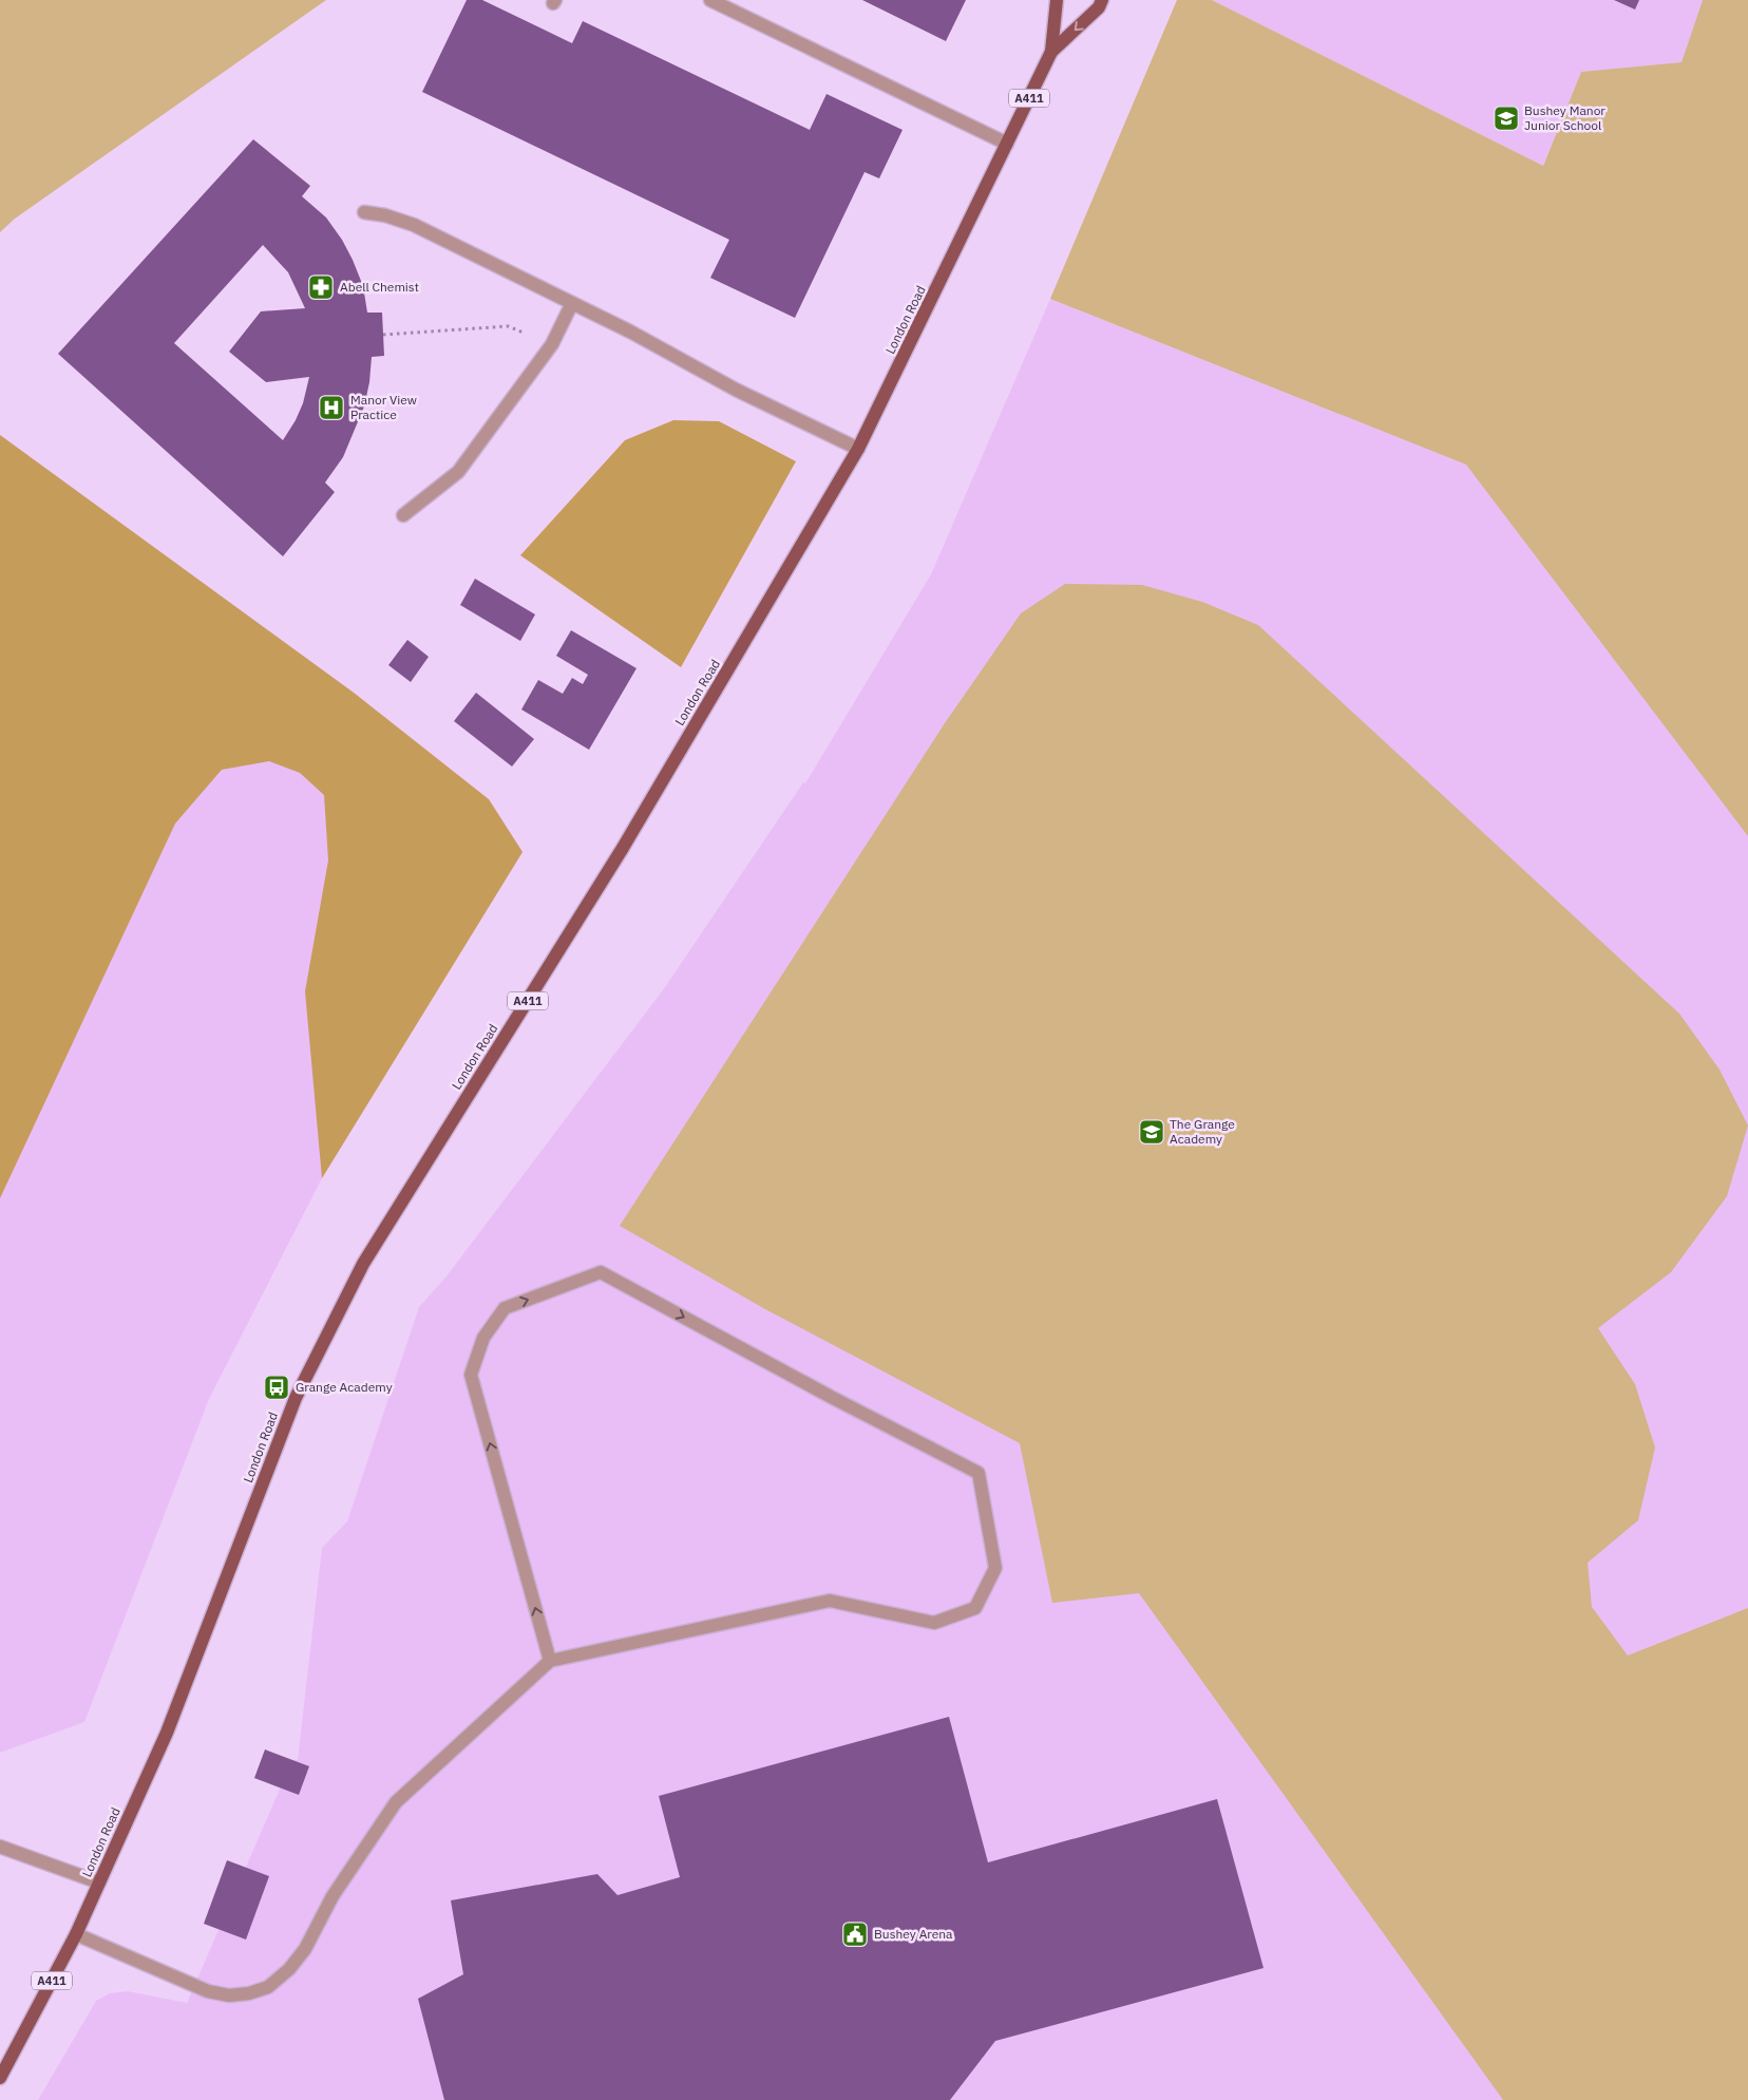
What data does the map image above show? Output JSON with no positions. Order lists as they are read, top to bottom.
{
  "streets": {
    "main road": ["A411", "London Road"]
  },
  "places": {
    "school or university": ["Bushey Manor Junior School", "The Grange Academy"],
    "pharmacy": ["Abell Chemist"],
    "hospital": ["Manor View Practice"],
    "bus stop": ["Grange Academy"],
    "public building": ["Bushey Arena"]
  }
}
